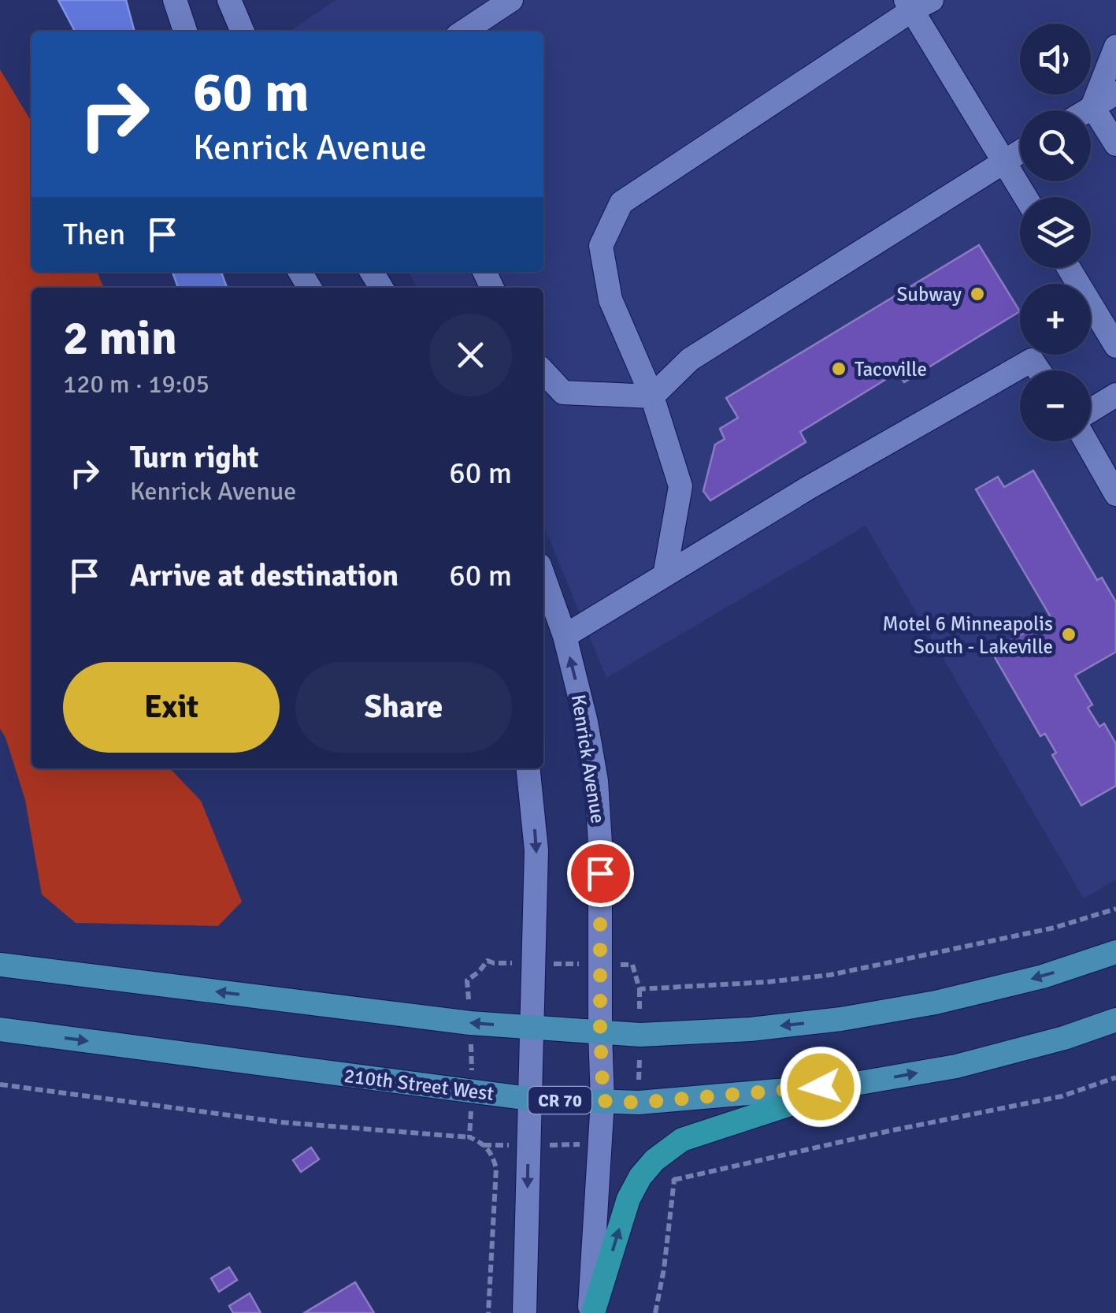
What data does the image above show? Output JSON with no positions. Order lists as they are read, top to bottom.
{
  "streets": {
    "main road": ["210th Street West", "CR 70"],
    "street": ["Kenrick Avenue"]
  },
  "crossings": [
    ["Kenrick Avenue", "210th Street West"]
  ],
  "places": ["Subway", "Tacoville", "Motel 6 Minneapolis South - Lakeville"],
  "page": {
    "map_buttons": ["+", "−"],
    "turn": ["60 m", "Kenrick Avenue"],
    "then": "Then",
    "heading": ["2 min", "120 m · 19:05"],
    "list": [
      {
        "name": "Turn right",
        "note": "Kenrick Avenue",
        "value": "60 m"
      },
      {
        "name": "Arrive at destination",
        "value": "60 m"
      }
    ],
    "buttons": ["Exit", "Share"]
  }
}
